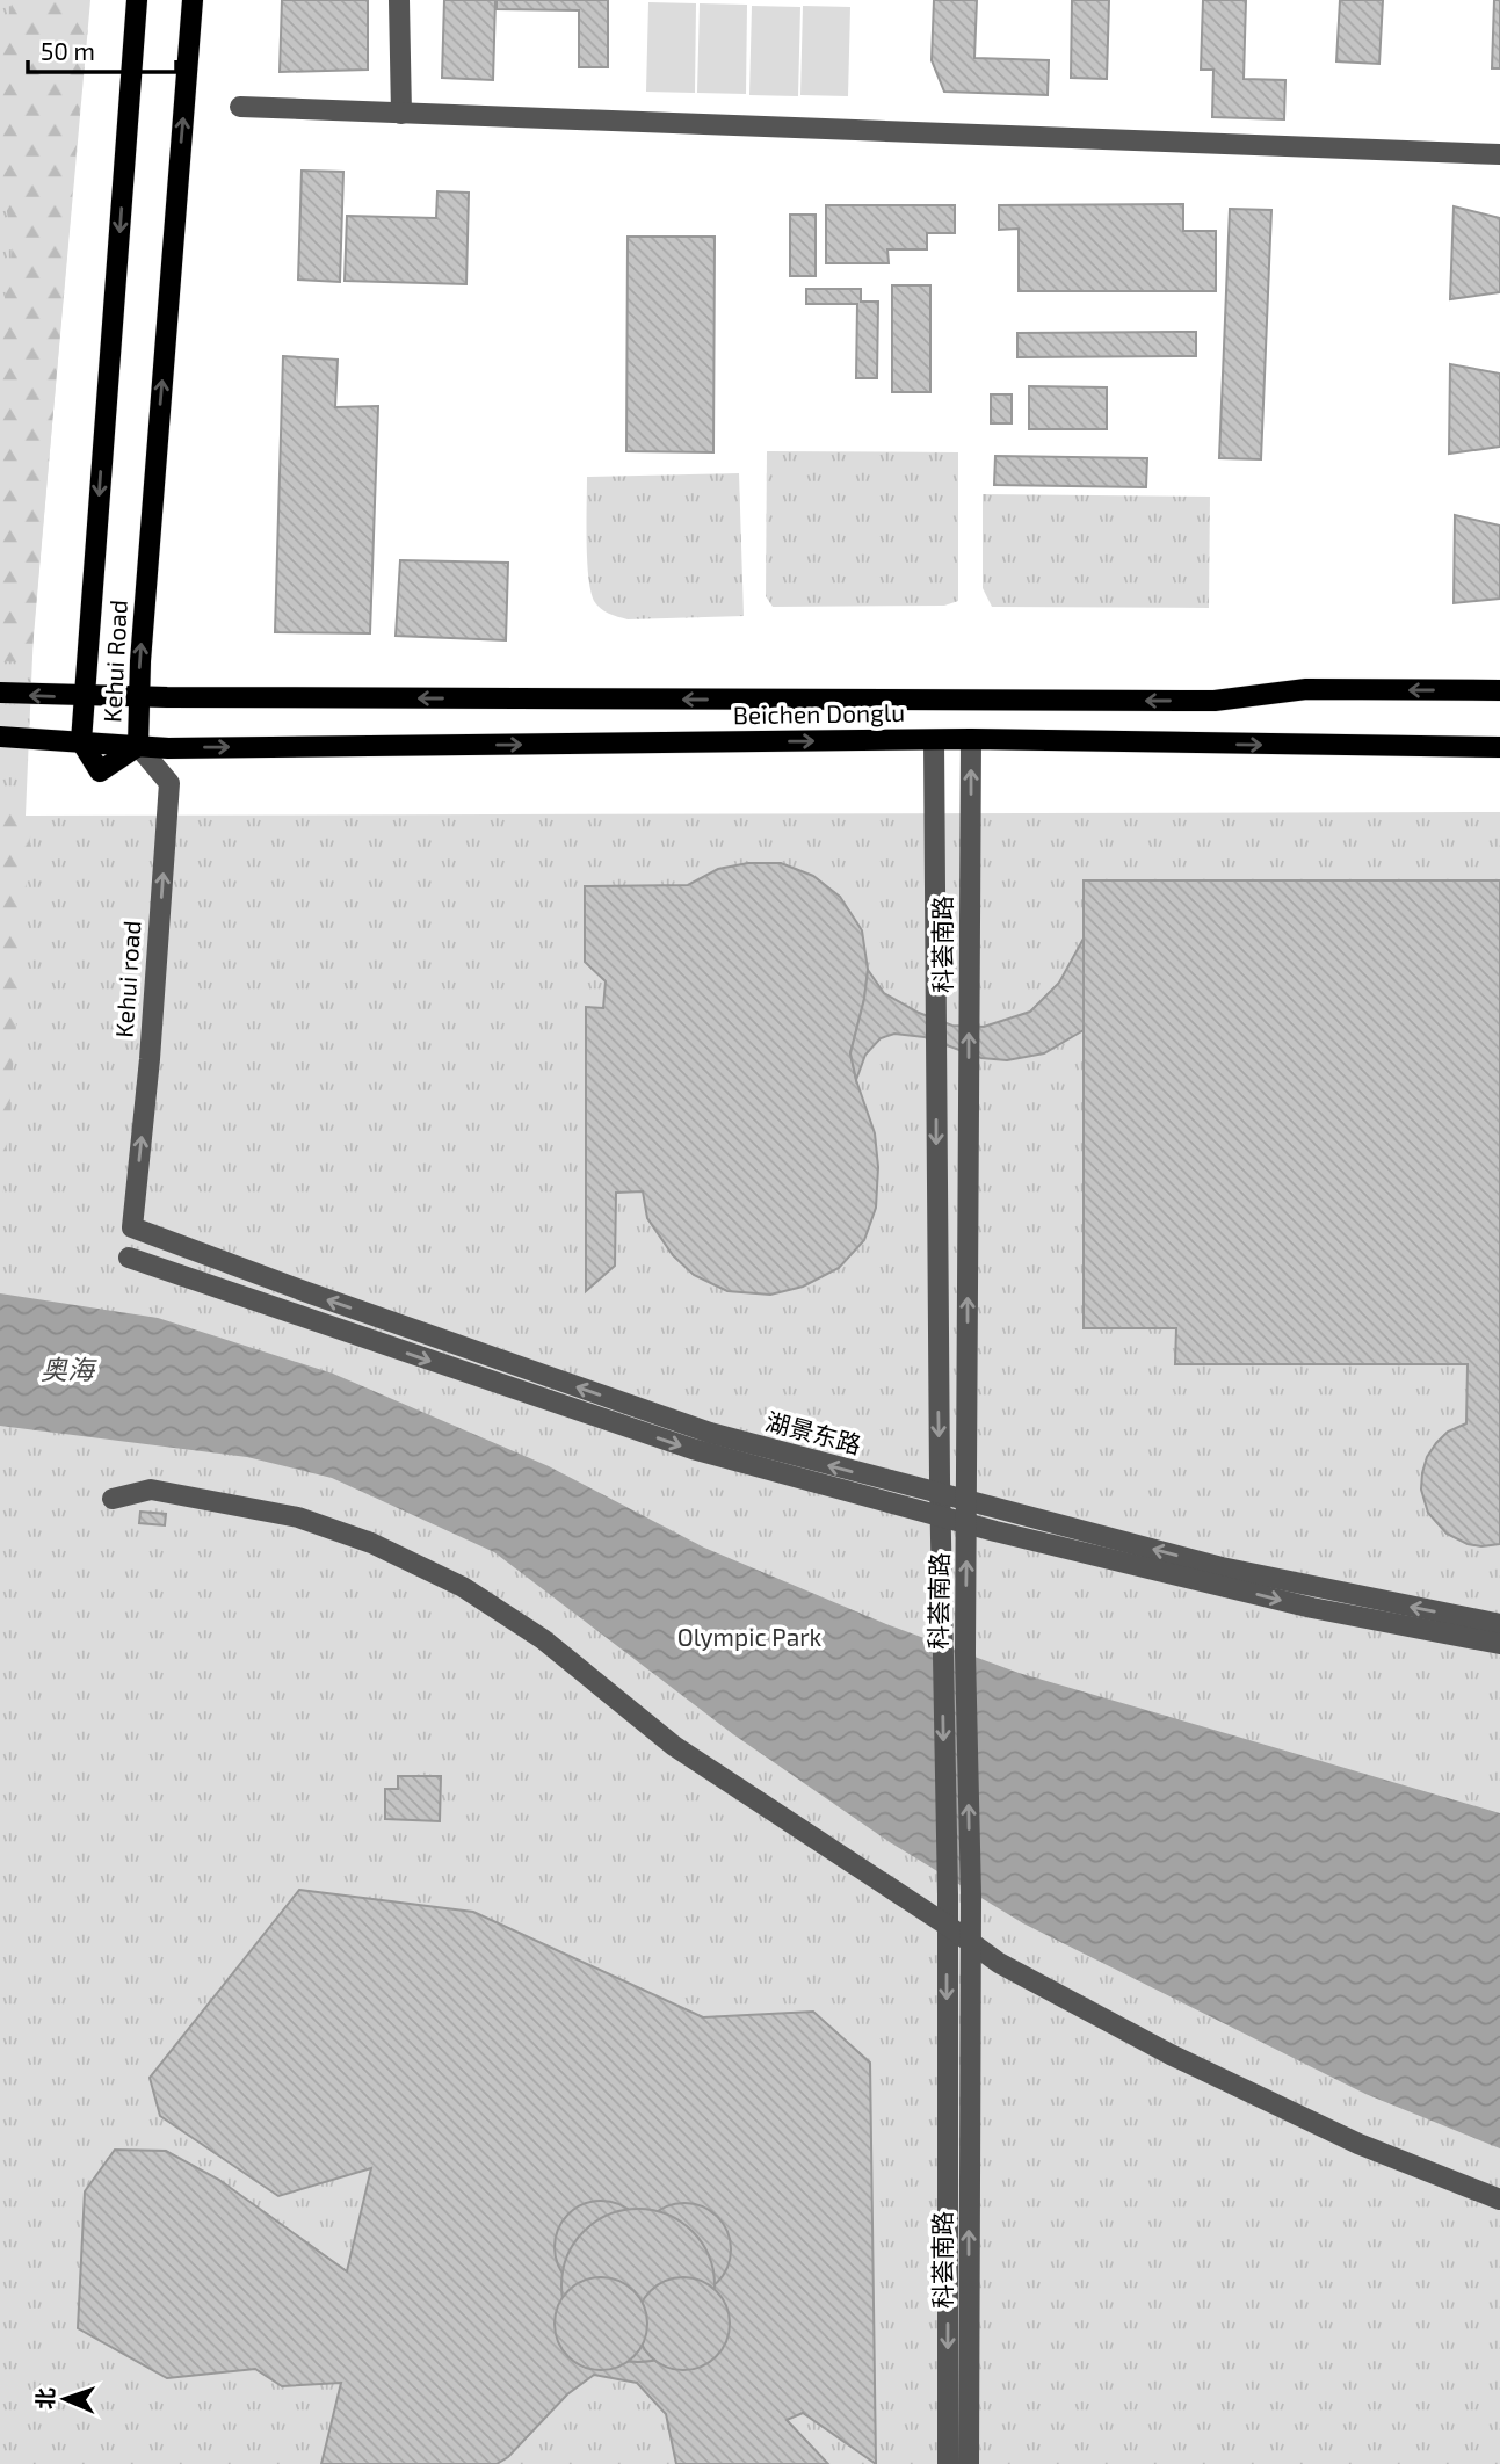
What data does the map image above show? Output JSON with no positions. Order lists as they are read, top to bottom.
{
  "streets": {
    "main road": ["Kehui Road", "Beichen Donglu"],
    "street": ["科荟南路", "Kehui road", "湖景东路"]
  },
  "crossings": [
    ["Kehui Road", "Beichen Donglu"],
    ["Kehui Road", "Kehui road"],
    ["Beichen Donglu", "科荟南路"],
    ["Beichen Donglu", "Kehui road"],
    ["科荟南路", "湖景东路"],
    ["Kehui road", "湖景东路"]
  ],
  "one_way": ["Kehui road"],
  "water": ["奥海"],
  "parks": ["Olympic Park"],
  "scale_bar": "50 m",
  "north": "left"
}
